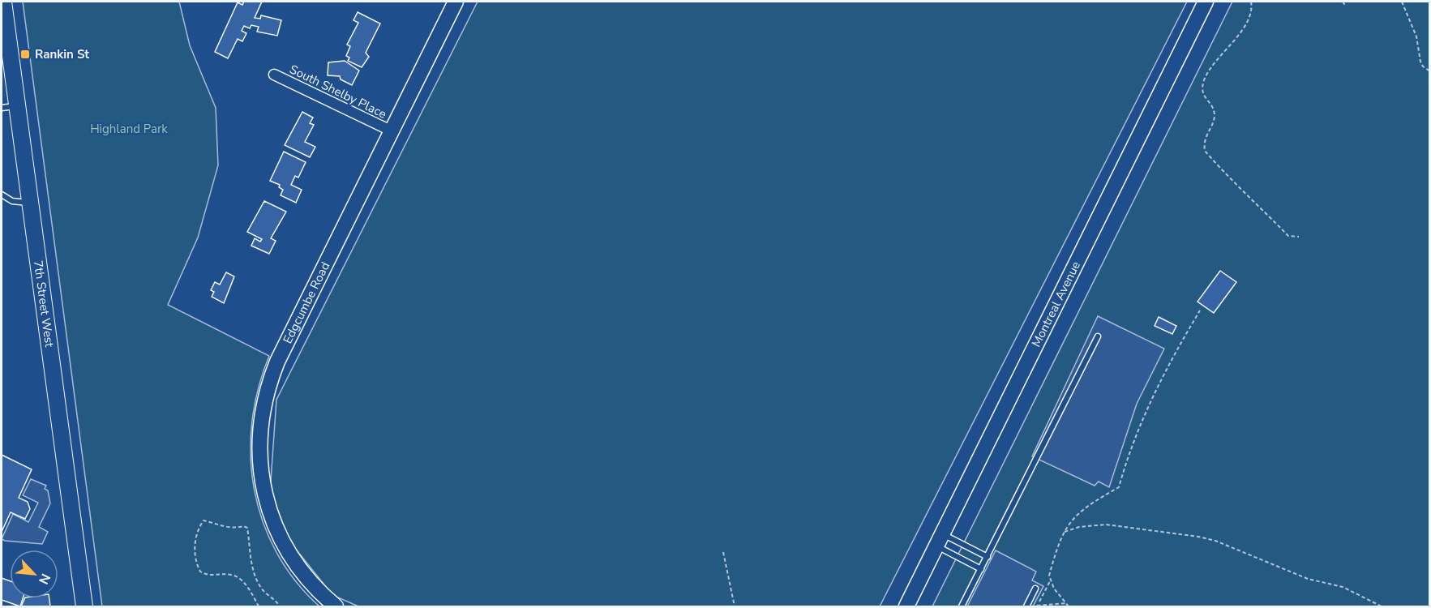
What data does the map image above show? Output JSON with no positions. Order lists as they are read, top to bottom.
{
  "streets": {
    "main road": ["7th Street West"],
    "street": ["South Shelby Place", "Edgcumbe Road", "Montreal Avenue"]
  },
  "crossings": [
    ["South Shelby Place", "Edgcumbe Road"]
  ],
  "parks": ["Highland Park"],
  "places": {
    "transit": ["Rankin St"]
  },
  "north": "bottom right"
}
